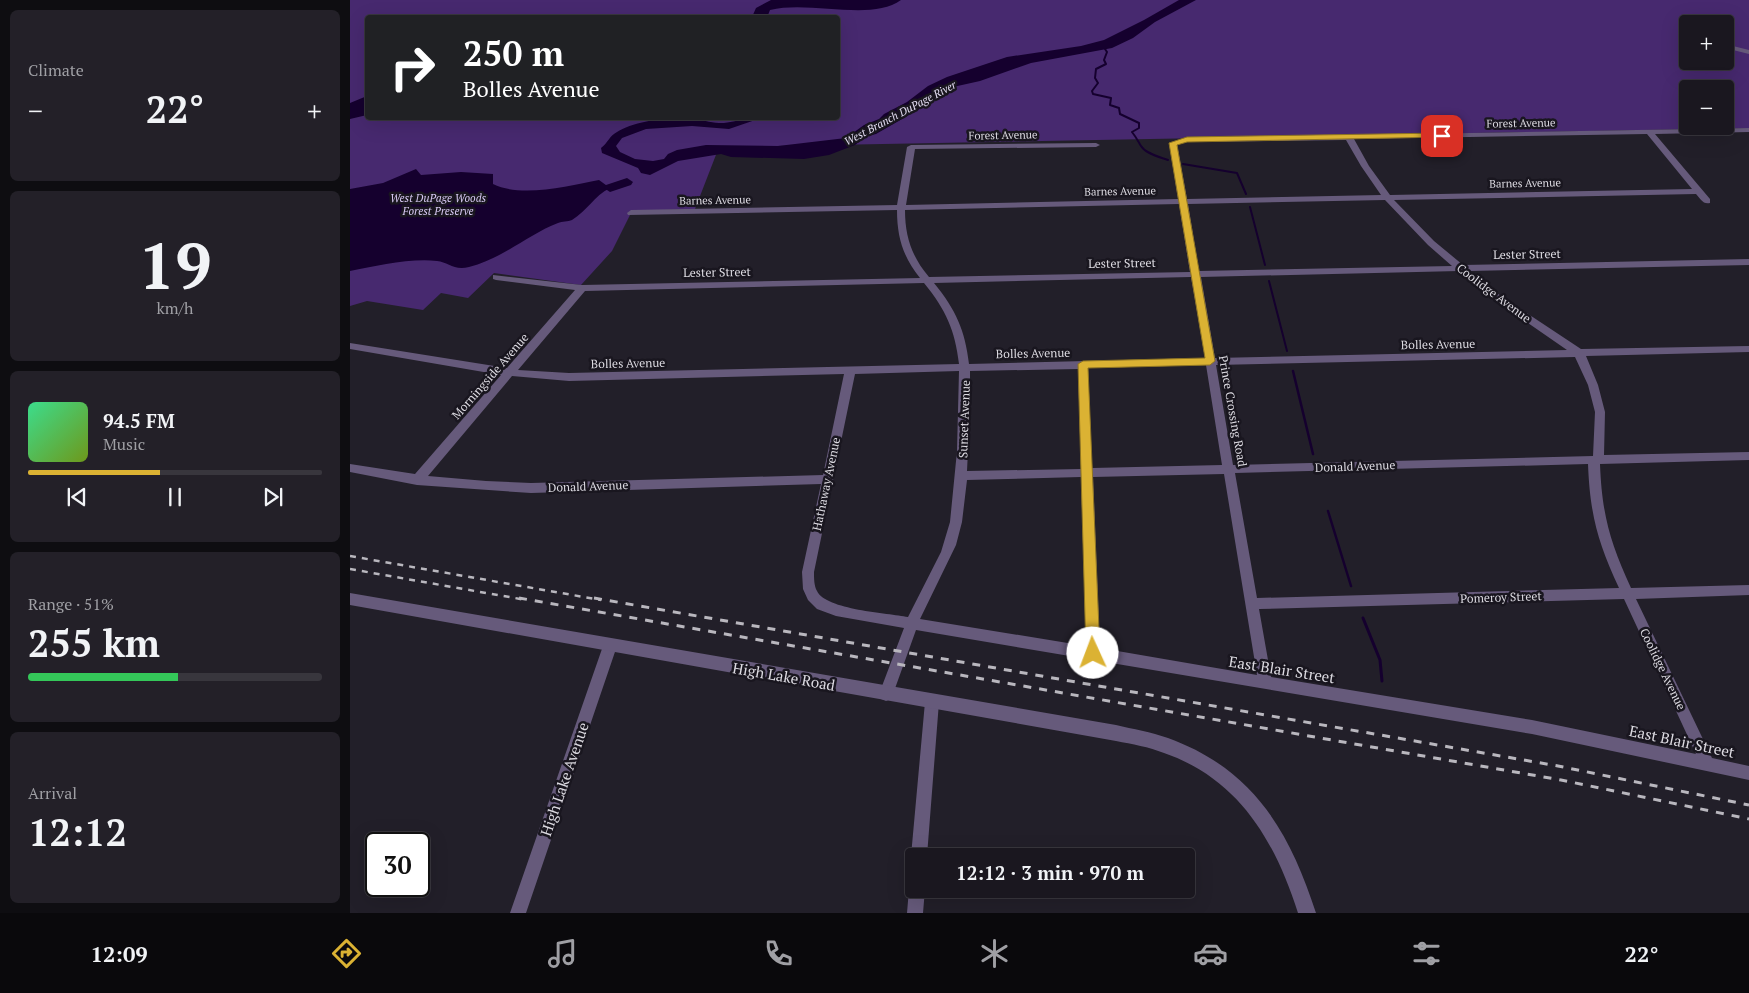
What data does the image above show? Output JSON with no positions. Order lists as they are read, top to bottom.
{
  "streets": {
    "street": [
      "Forest Avenue",
      "Barnes Avenue",
      "Lester Street",
      "Coolidge Avenue",
      "Bolles Avenue",
      "Morningside Avenue",
      "Prince Crossing Road",
      "Sunset Avenue",
      "Donald Avenue",
      "Hathaway Avenue",
      "Pomeroy Street",
      "East Blair Street",
      "High Lake Road",
      "High Lake Avenue"
    ]
  },
  "crossings": [
    ["Forest Avenue", "Coolidge Avenue"],
    ["Forest Avenue", "Prince Crossing Road"],
    ["Forest Avenue", "Sunset Avenue"],
    ["Barnes Avenue", "Coolidge Avenue"],
    ["Barnes Avenue", "Prince Crossing Road"],
    ["Barnes Avenue", "Sunset Avenue"],
    ["Lester Street", "Coolidge Avenue"],
    ["Lester Street", "Morningside Avenue"],
    ["Lester Street", "Prince Crossing Road"],
    ["Lester Street", "Sunset Avenue"],
    ["Coolidge Avenue", "Bolles Avenue"],
    ["Coolidge Avenue", "Donald Avenue"],
    ["Coolidge Avenue", "Pomeroy Street"],
    ["Coolidge Avenue", "East Blair Street"],
    ["Bolles Avenue", "Morningside Avenue"],
    ["Bolles Avenue", "Prince Crossing Road"],
    ["Bolles Avenue", "Sunset Avenue"],
    ["Bolles Avenue", "Hathaway Avenue"],
    ["Morningside Avenue", "Donald Avenue"],
    ["Prince Crossing Road", "Donald Avenue"],
    ["Prince Crossing Road", "Pomeroy Street"],
    ["Prince Crossing Road", "East Blair Street"],
    ["Sunset Avenue", "Donald Avenue"],
    ["Sunset Avenue", "East Blair Street"],
    ["Sunset Avenue", "High Lake Road"],
    ["Donald Avenue", "Hathaway Avenue"],
    ["Hathaway Avenue", "East Blair Street"],
    ["High Lake Road", "High Lake Avenue"]
  ],
  "water": ["West Branch DuPage River"],
  "parks": ["West DuPage Woods Forest Preserve"],
  "page": {
    "tile": [
      "Climate",
      ["19", "km/h"],
      ["Range · 51%", "255 km"],
      ["Arrival", "12:12"]
    ],
    "map_buttons": ["+", "−"],
    "turn": ["250 m", "Bolles Avenue"],
    "heat": ["−", "22°", "+"],
    "song": ["94.5 FM", "Music"],
    "limit": "30",
    "trip": "12:12 · 3 min · 970 m",
    "tabs": ["12:09", "22°"]
  }
}
